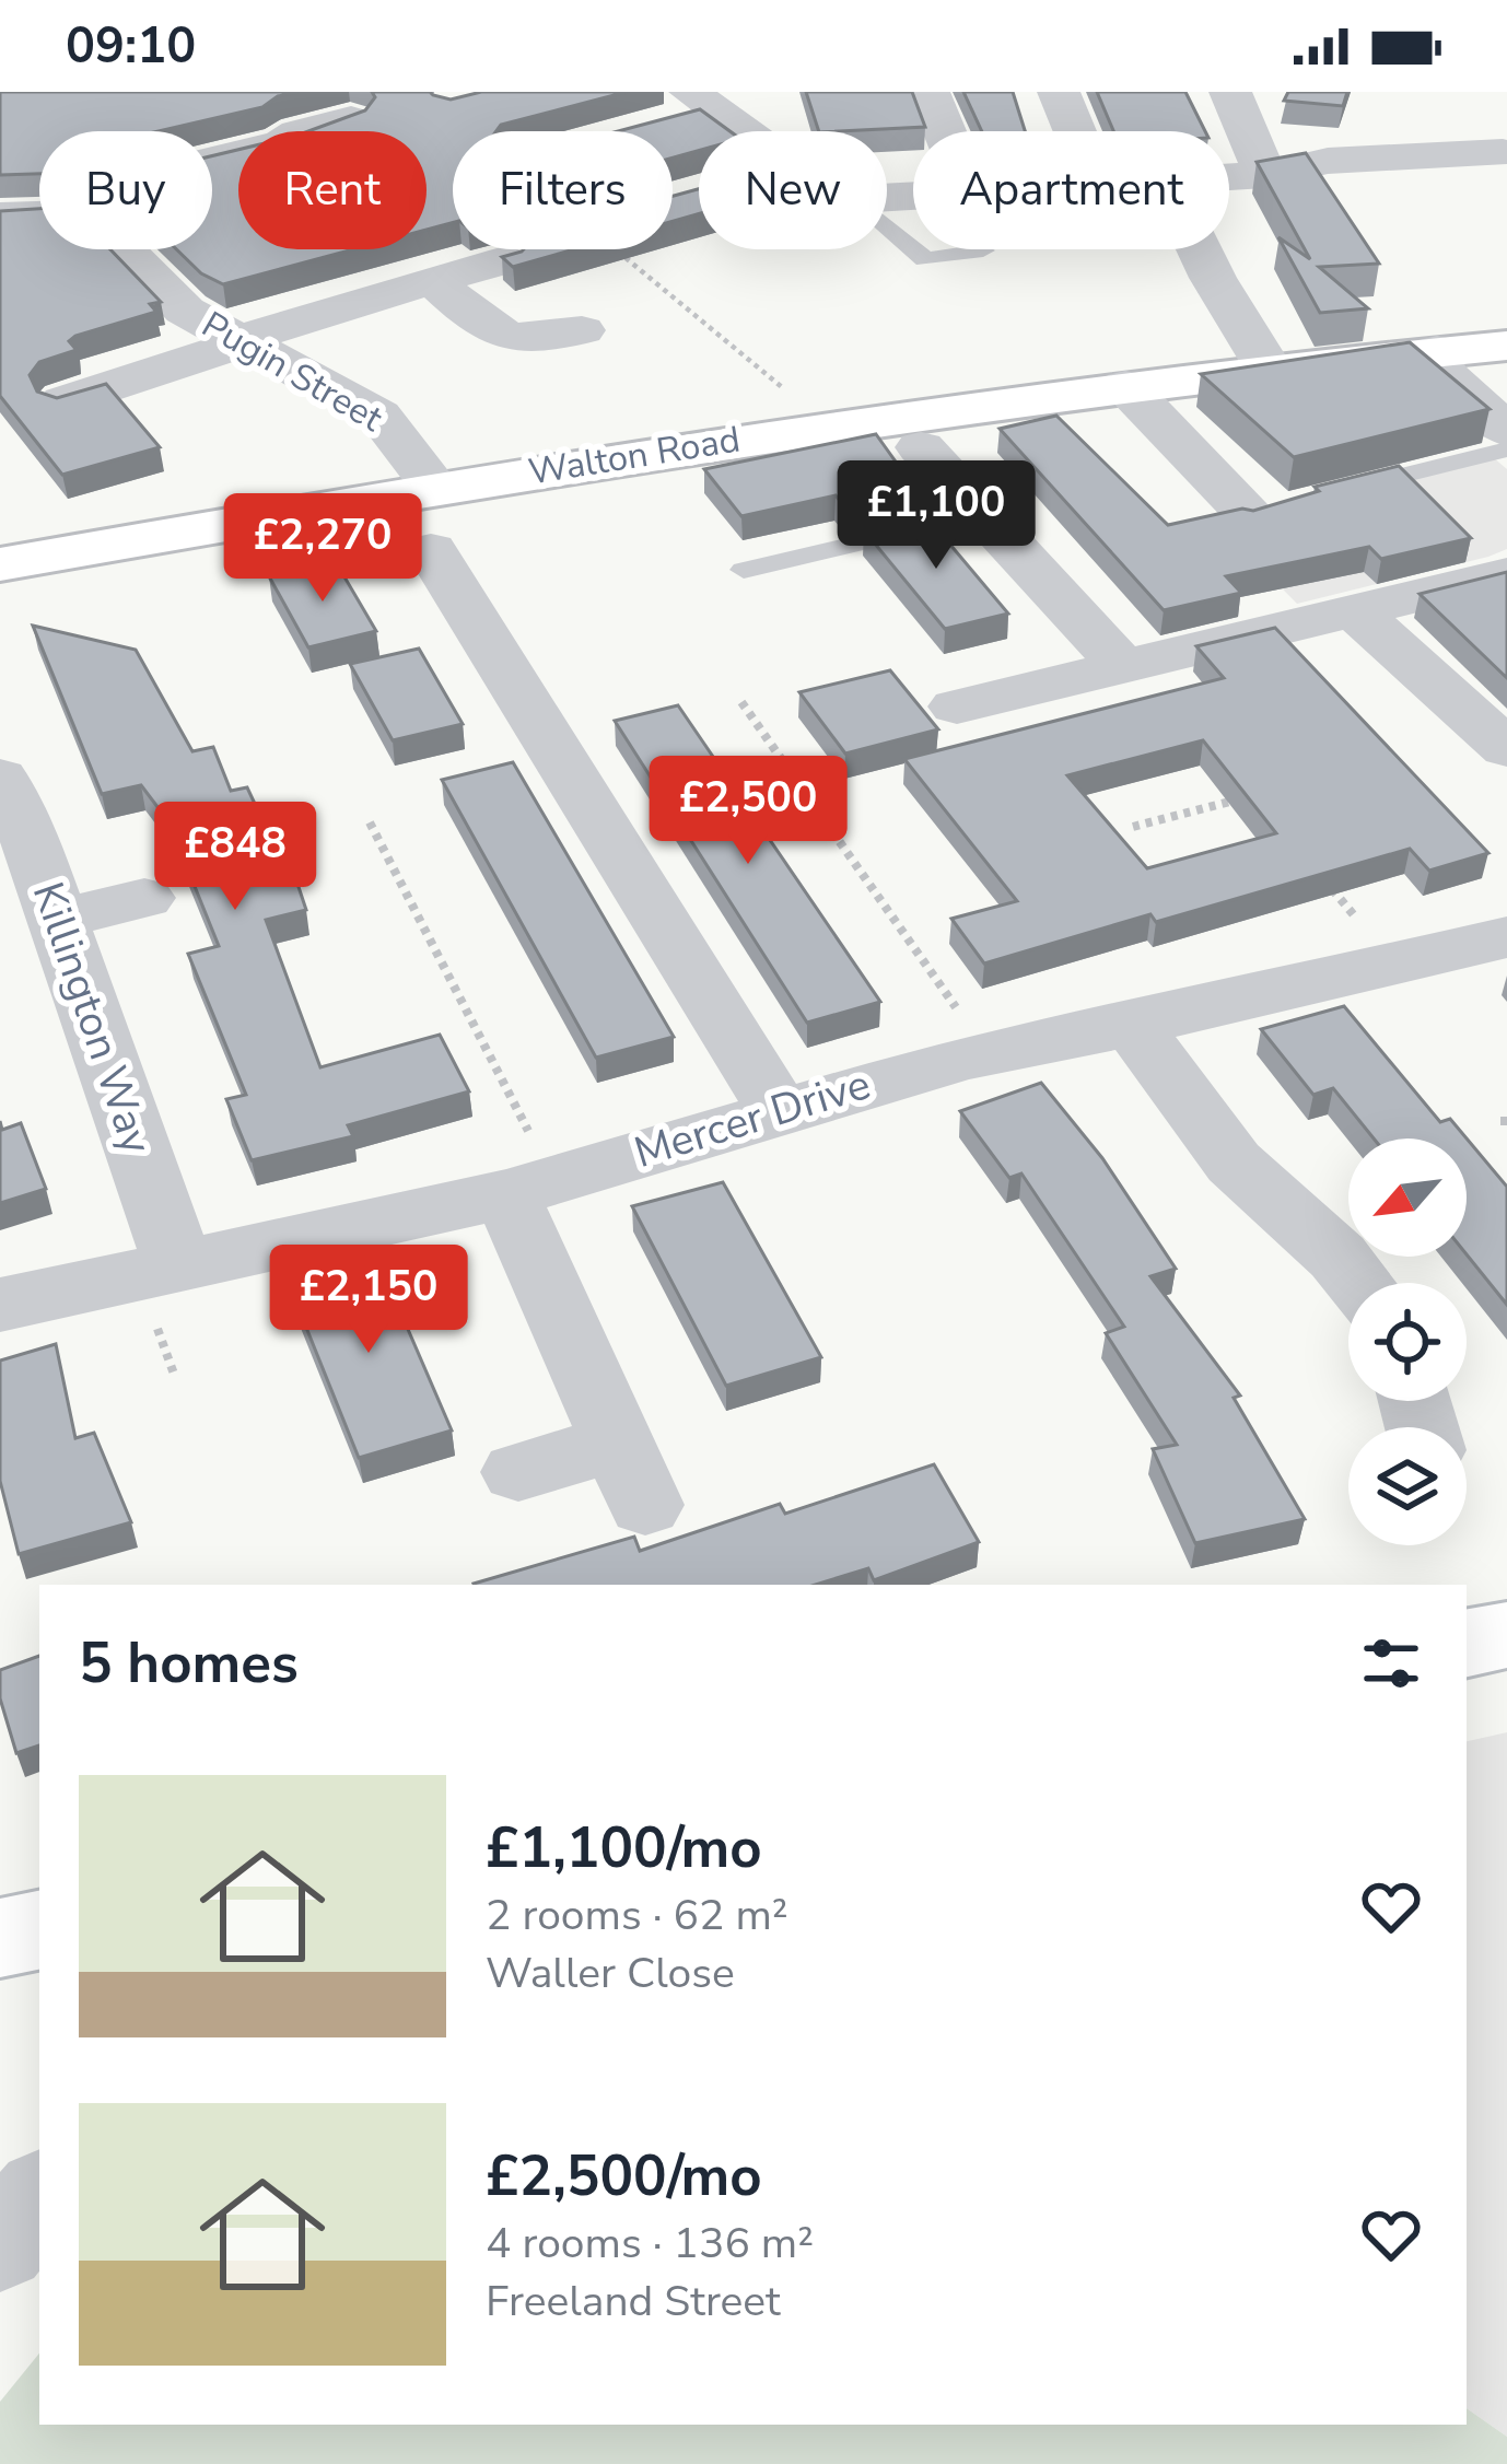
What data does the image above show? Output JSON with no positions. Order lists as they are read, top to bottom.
{
  "streets": {
    "main road": ["Walton Road"],
    "street": ["Pugin Street", "Killington Way", "Mercer Drive"]
  },
  "crossings": [
    ["Pugin Street", "Walton Road"],
    ["Killington Way", "Mercer Drive"]
  ],
  "north": "bottom left",
  "page": {
    "status": "09:10",
    "chip": [
      "Buy",
      "Rent",
      "Filters",
      "New",
      "Apartment"
    ],
    "price": [
      "£1,100",
      "£2,270",
      "£2,500",
      "£848",
      "£2,150"
    ],
    "heading": "5 homes",
    "list": [
      {
        "name": "£1,100/mo",
        "note": "2 rooms · 62 m² · Waller Close"
      },
      {
        "name": "£2,500/mo",
        "note": "4 rooms · 136 m² · Freeland Street"
      }
    ]
  }
}
